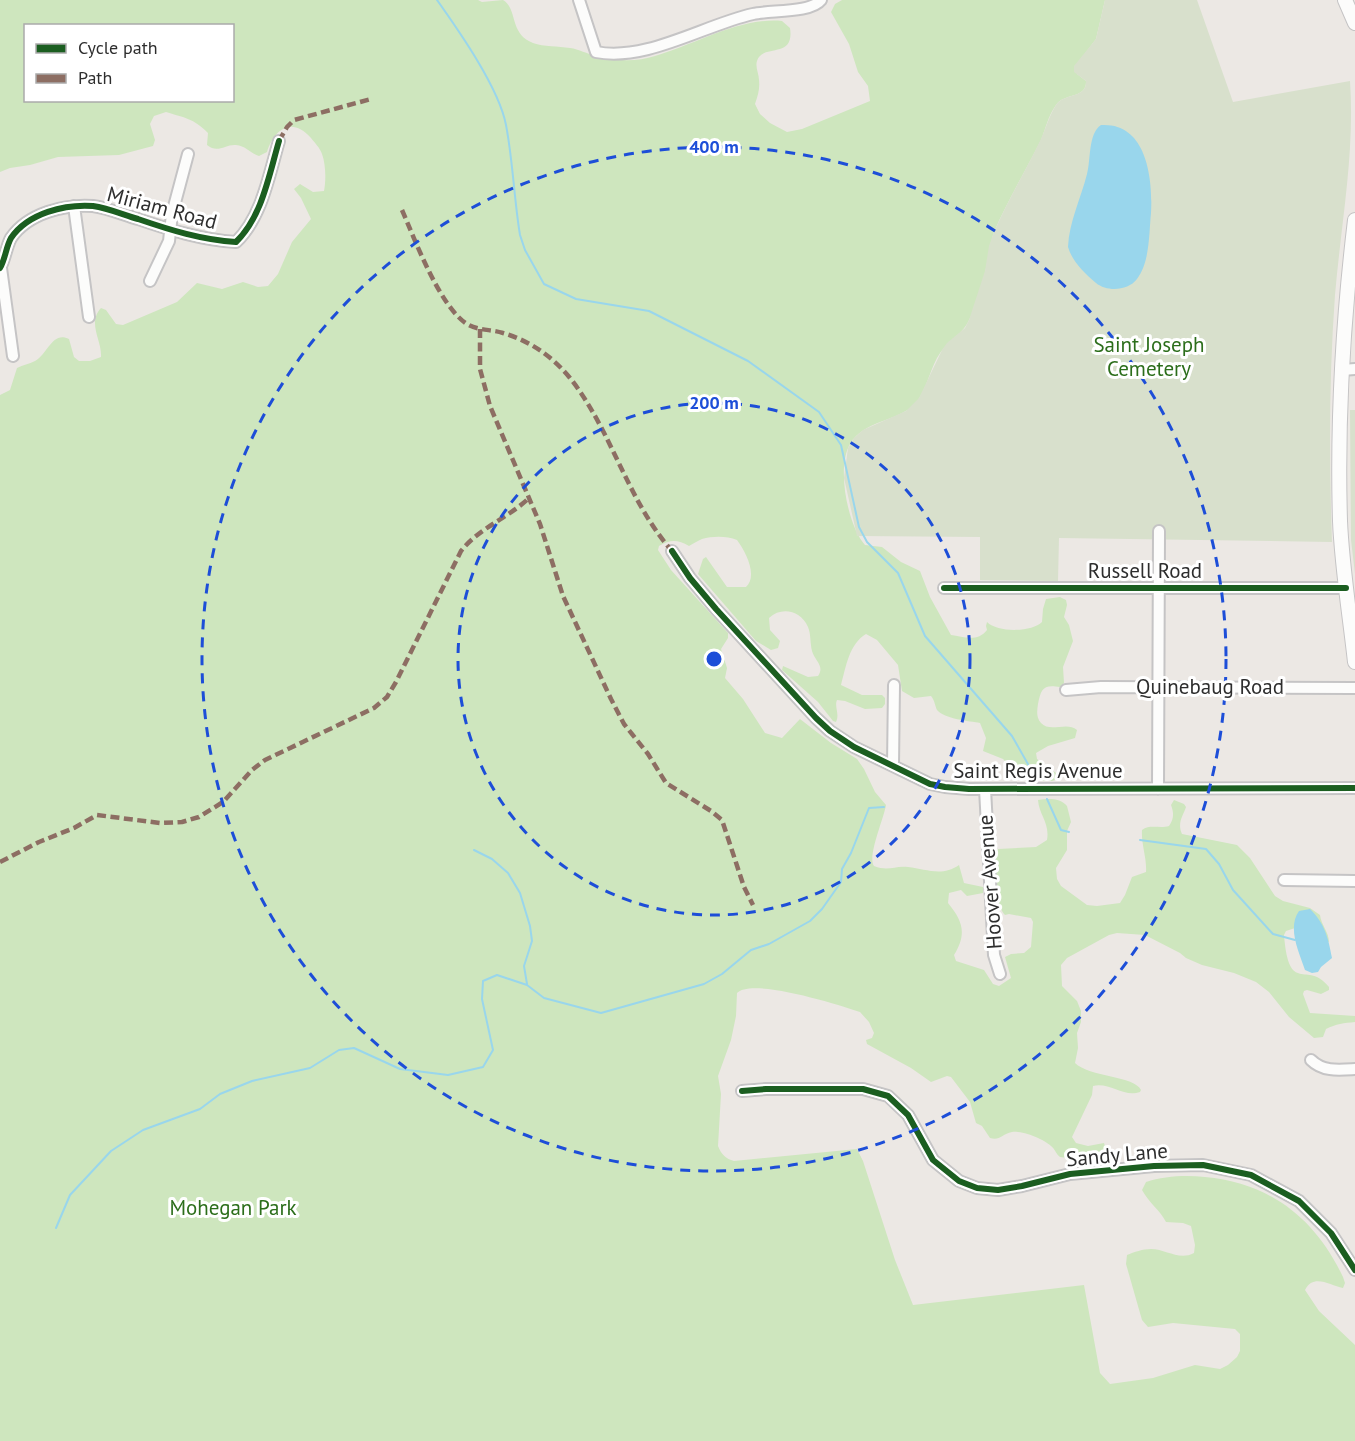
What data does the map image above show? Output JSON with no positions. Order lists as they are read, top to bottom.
{
  "streets": {
    "street": [
      "Miriam Road",
      "Russell Road",
      "Quinebaug Road",
      "Saint Regis Avenue",
      "Hoover Avenue",
      "Sandy Lane"
    ]
  },
  "crossings": [
    ["Saint Regis Avenue", "Hoover Avenue"]
  ],
  "parks": ["Saint Joseph Cemetery", "Mohegan Park"],
  "legend": ["Cycle path", "Path"],
  "rings": ["400 m", "200 m"]
}
